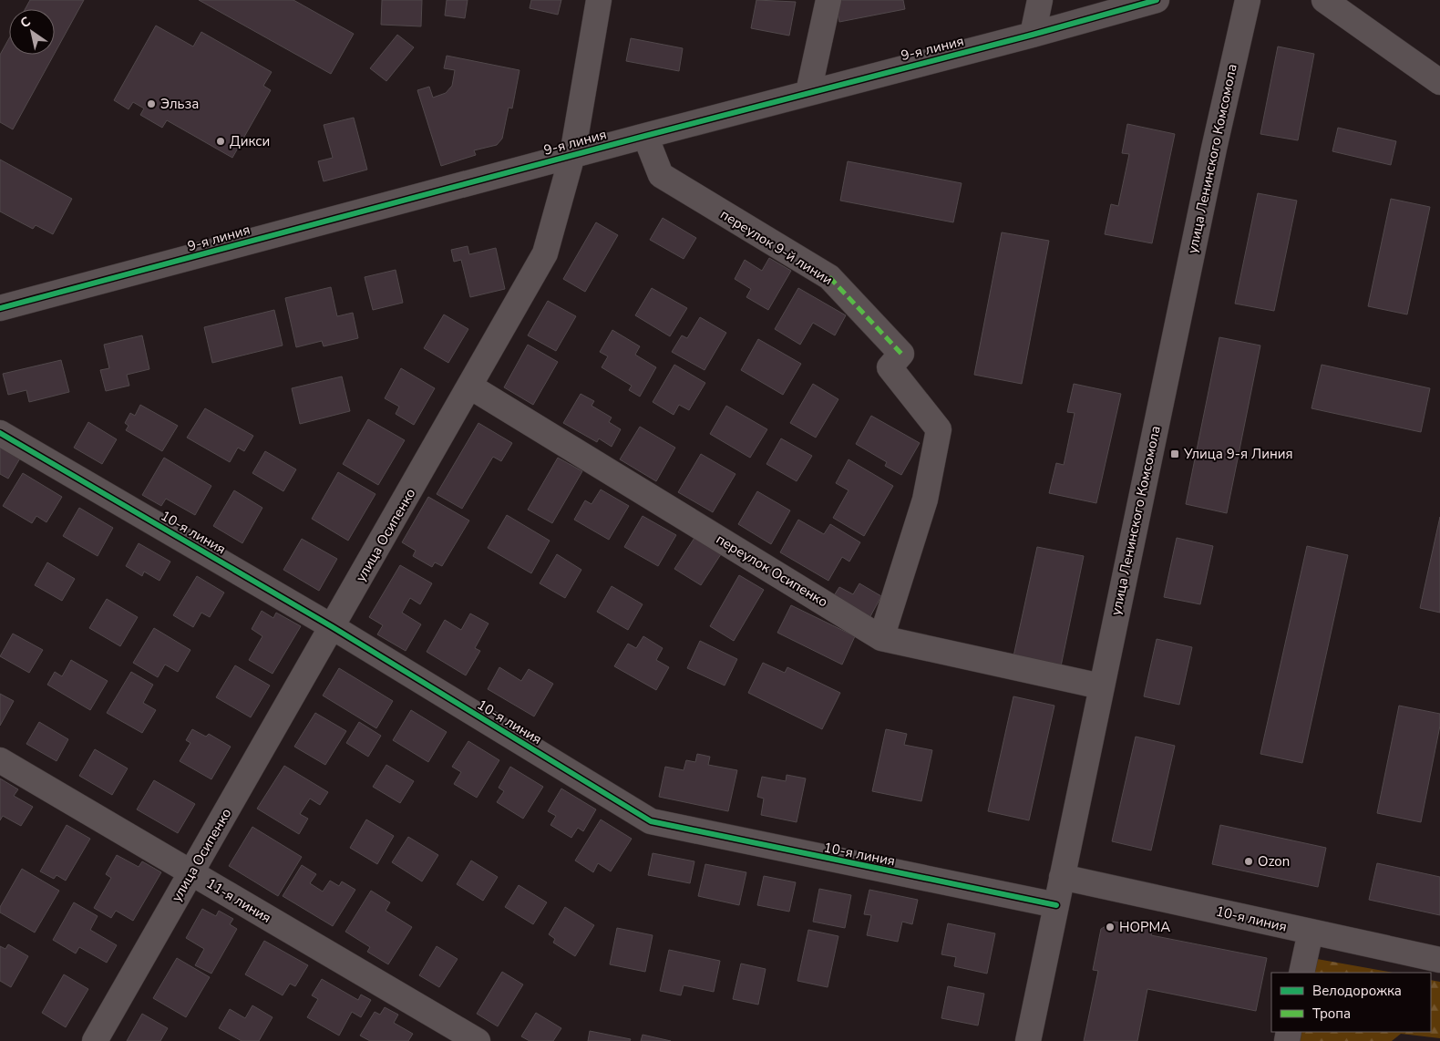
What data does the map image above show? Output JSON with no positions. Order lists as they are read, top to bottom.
{
  "streets": {
    "street": [
      "9-я линия",
      "улица Ленинского Комсомола",
      "переулок 9-й линии",
      "10-я линия",
      "улица Осипенко",
      "переулок Осипенко",
      "11-я линия"
    ]
  },
  "crossings": [
    ["9-я линия", "переулок 9-й линии"],
    ["9-я линия", "улица Осипенко"],
    ["улица Ленинского Комсомола", "10-я линия"],
    ["улица Ленинского Комсомола", "переулок Осипенко"],
    ["переулок 9-й линии", "переулок Осипенко"],
    ["10-я линия", "улица Осипенко"],
    ["улица Осипенко", "переулок Осипенко"],
    ["улица Осипенко", "11-я линия"]
  ],
  "places": {
    "other": [
      "Эльза",
      "Дикси",
      "Ozon",
      "НОРМА"
    ],
    "transit": ["Улица 9-я Линия"]
  },
  "legend": ["Велодорожка", "Тропа"],
  "north": "top left"
}
